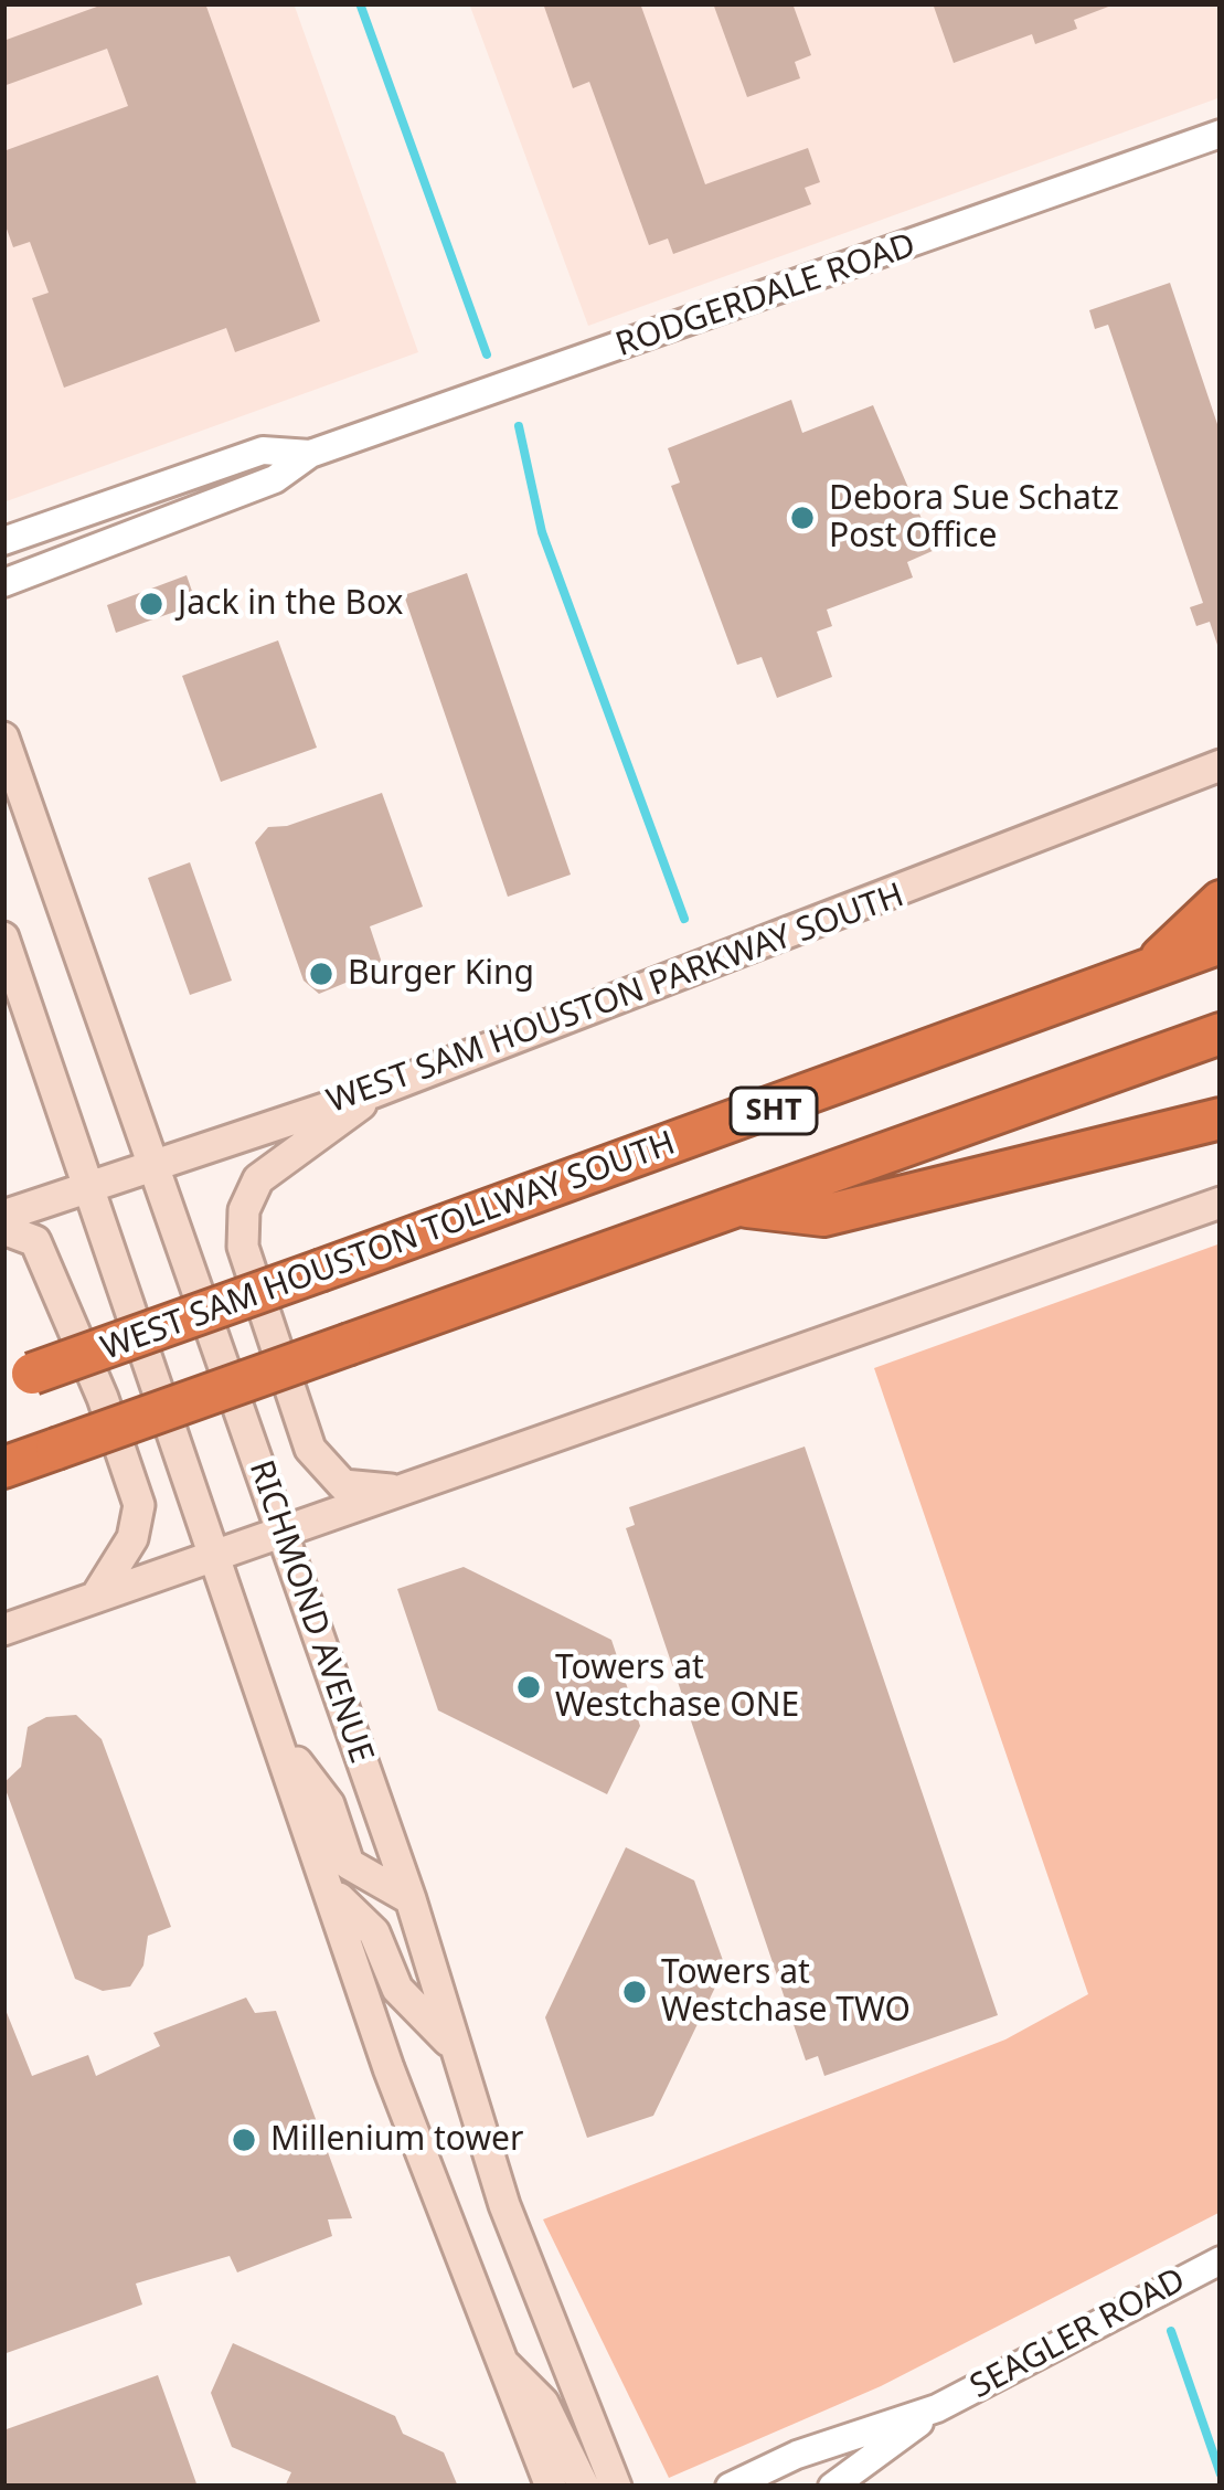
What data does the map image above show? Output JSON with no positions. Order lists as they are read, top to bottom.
{
  "streets": {
    "highway": ["SHT", "WEST SAM HOUSTON TOLLWAY SOUTH"],
    "main road": ["WEST SAM HOUSTON PARKWAY SOUTH", "RICHMOND AVENUE"],
    "street": ["RODGERDALE ROAD", "SEAGLER ROAD"]
  },
  "crossings": [
    ["WEST SAM HOUSTON PARKWAY SOUTH", "RICHMOND AVENUE"]
  ],
  "places": [
    "Debora Sue Schatz Post Office",
    "Jack in the Box",
    "Burger King",
    "Towers at Westchase ONE",
    "Towers at Westchase TWO",
    "Millenium tower"
  ]
}
